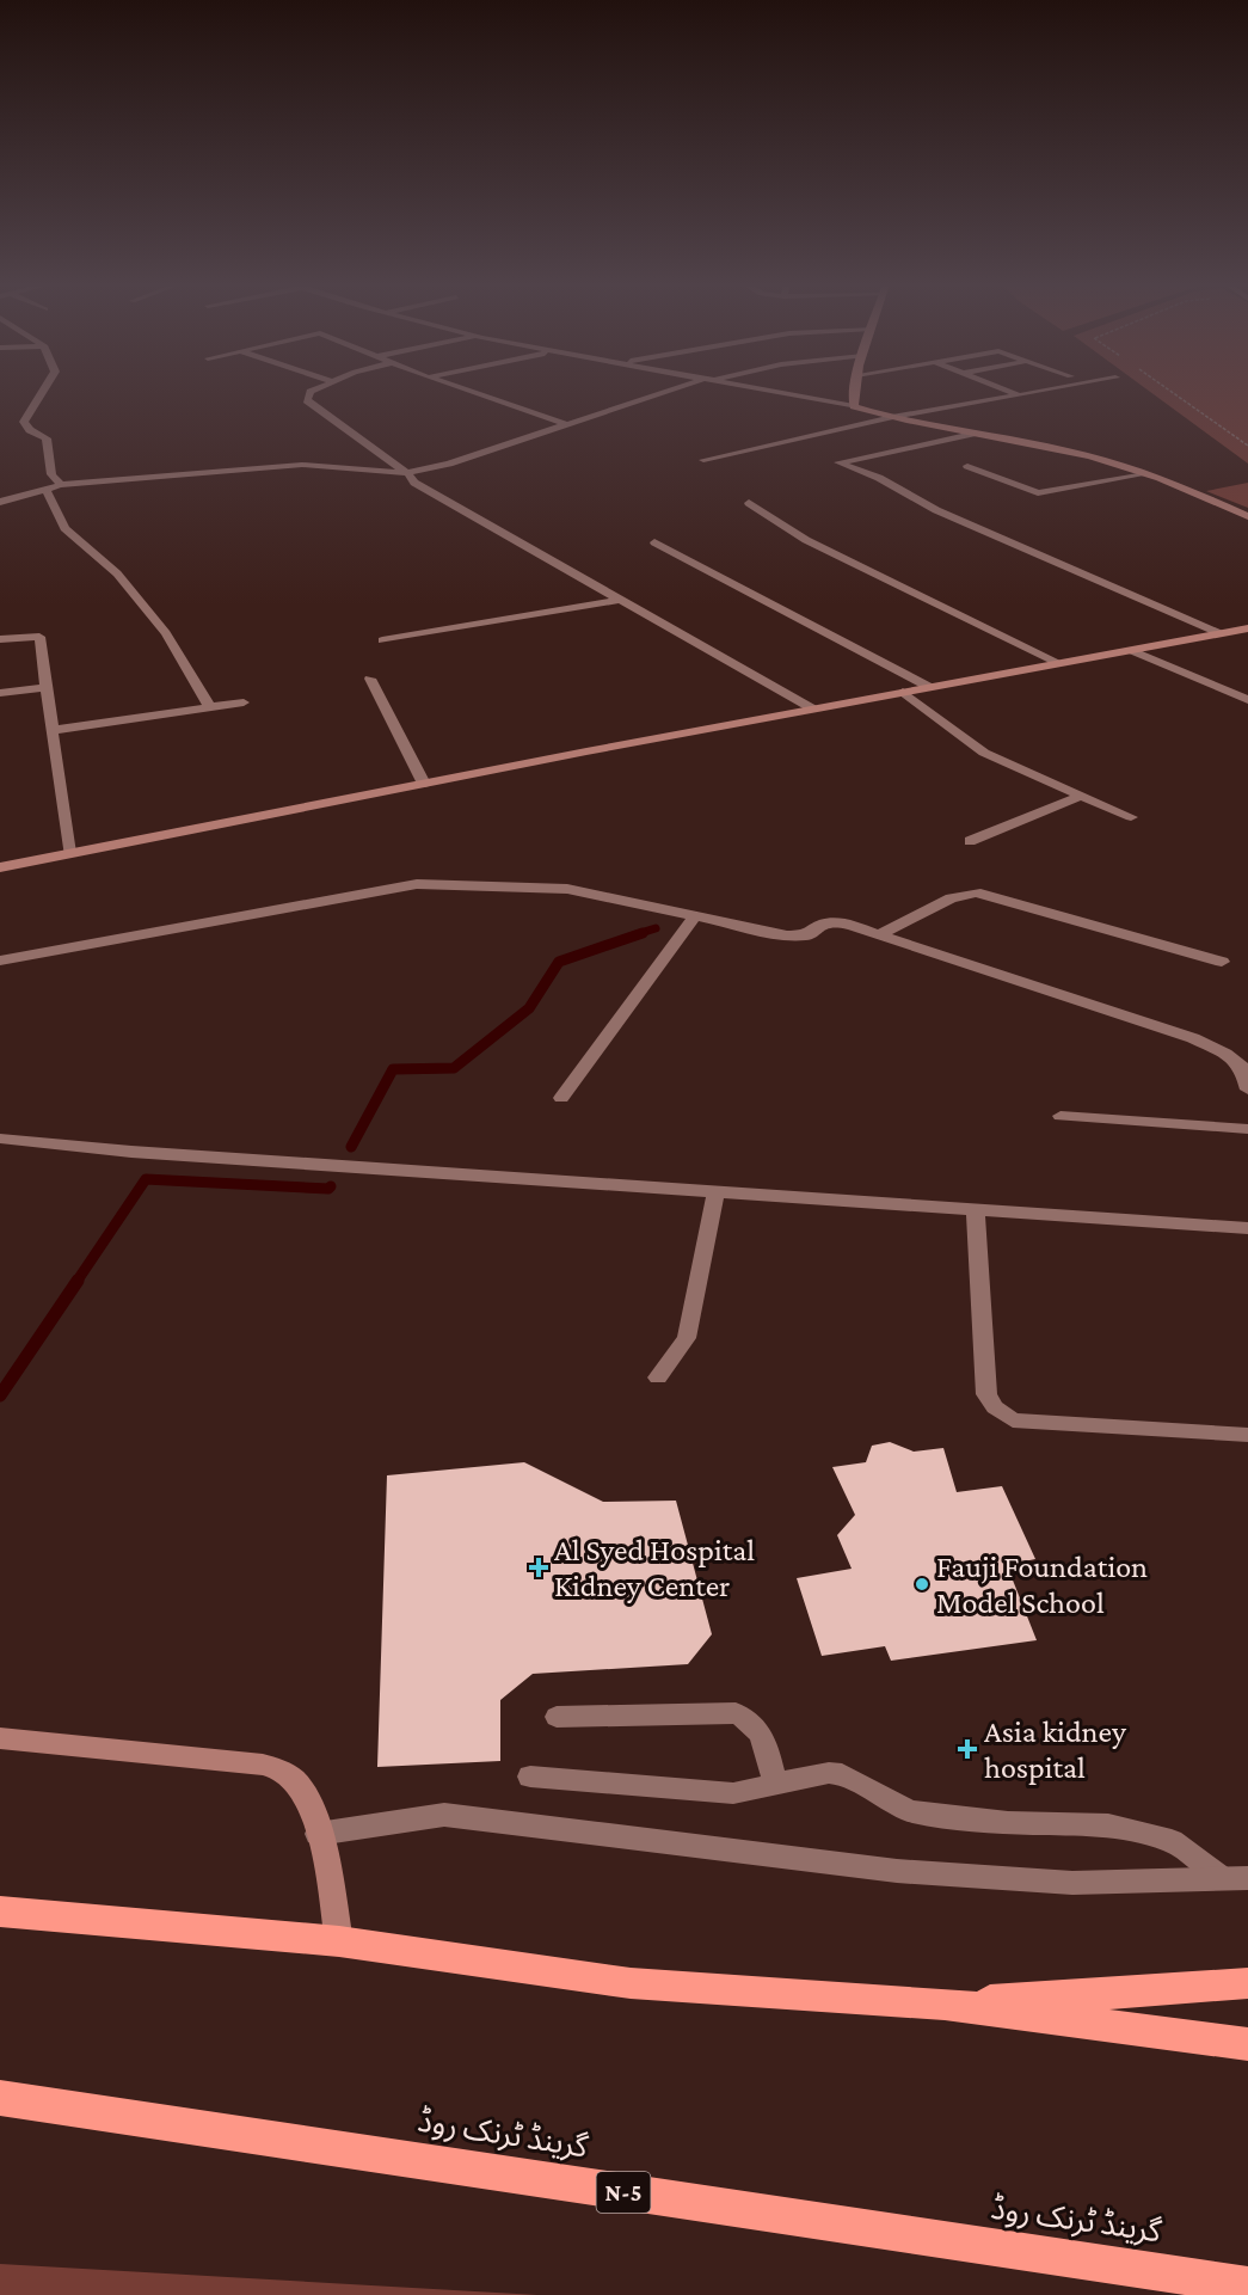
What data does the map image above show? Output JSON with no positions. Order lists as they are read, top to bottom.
{
  "streets": {
    "highway": ["گرینڈ ٹرنک روڈ", "N-5"]
  },
  "places": {
    "health": ["Al Syed Hospital Kidney Center", "Asia kidney hospital"],
    "other": ["Fauji Foundation Model School"]
  }
}
